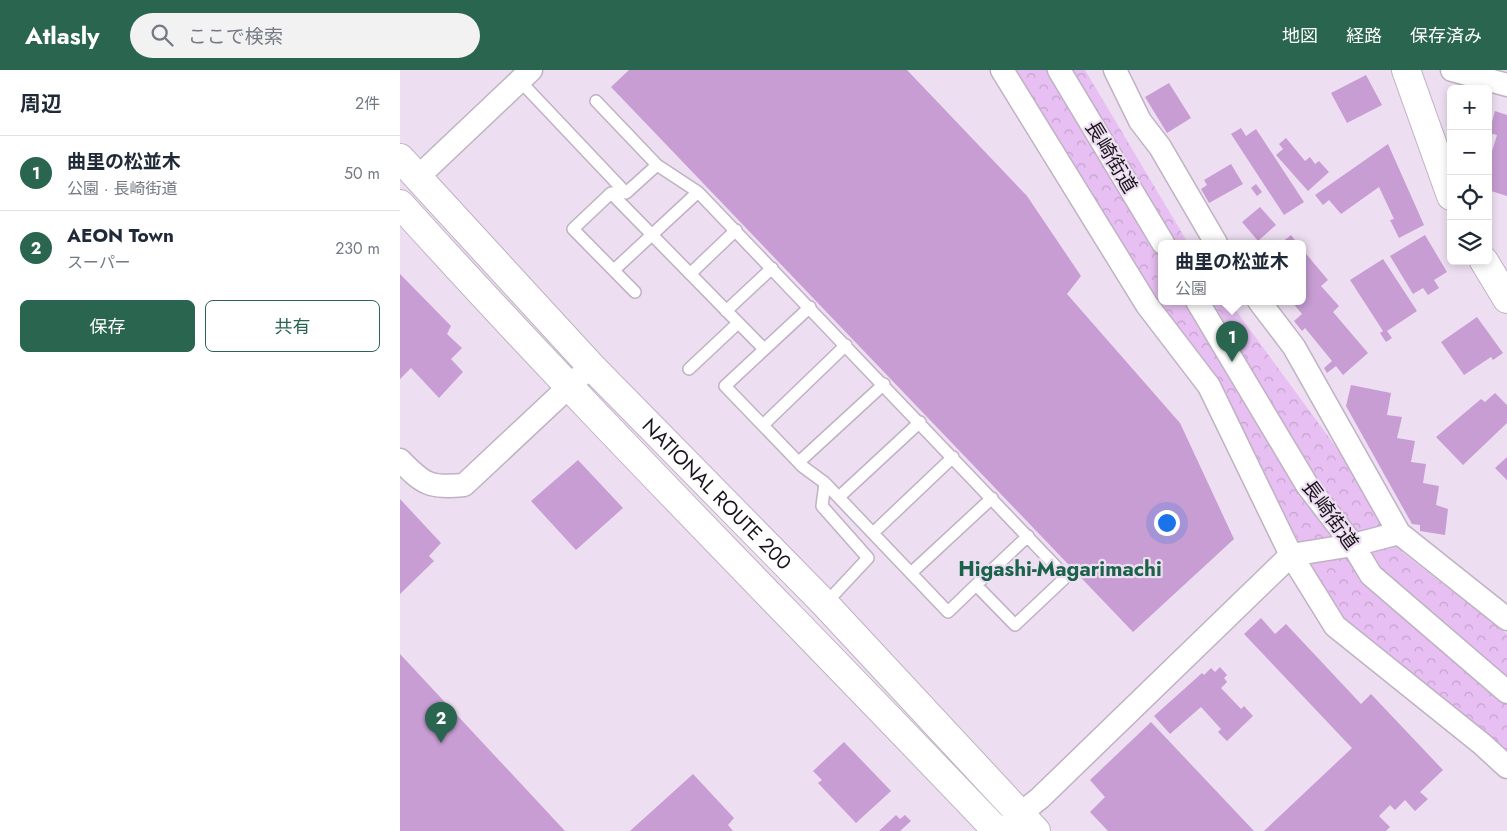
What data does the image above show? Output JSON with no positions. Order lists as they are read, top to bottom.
{
  "streets": {
    "main road": ["NATIONAL ROUTE 200"],
    "street": ["長崎街道"]
  },
  "districts": ["Higashi-Magarimachi"],
  "page": {
    "header": "Atlasly",
    "search": "ここで検索",
    "nav": ["地図", "経路", "保存済み"],
    "heading": ["周辺", "2件"],
    "map_buttons": ["+", "−"],
    "list": [
      {
        "mark": "1",
        "name": "曲里の松並木",
        "note": "公園 · 長崎街道",
        "value": "50 m"
      },
      {
        "mark": "2",
        "name": "AEON Town",
        "note": "スーパー",
        "value": "230 m"
      }
    ],
    "popup": ["曲里の松並木", "公園"],
    "buttons": ["保存", "共有"],
    "pins": ["1", "2"]
  }
}
